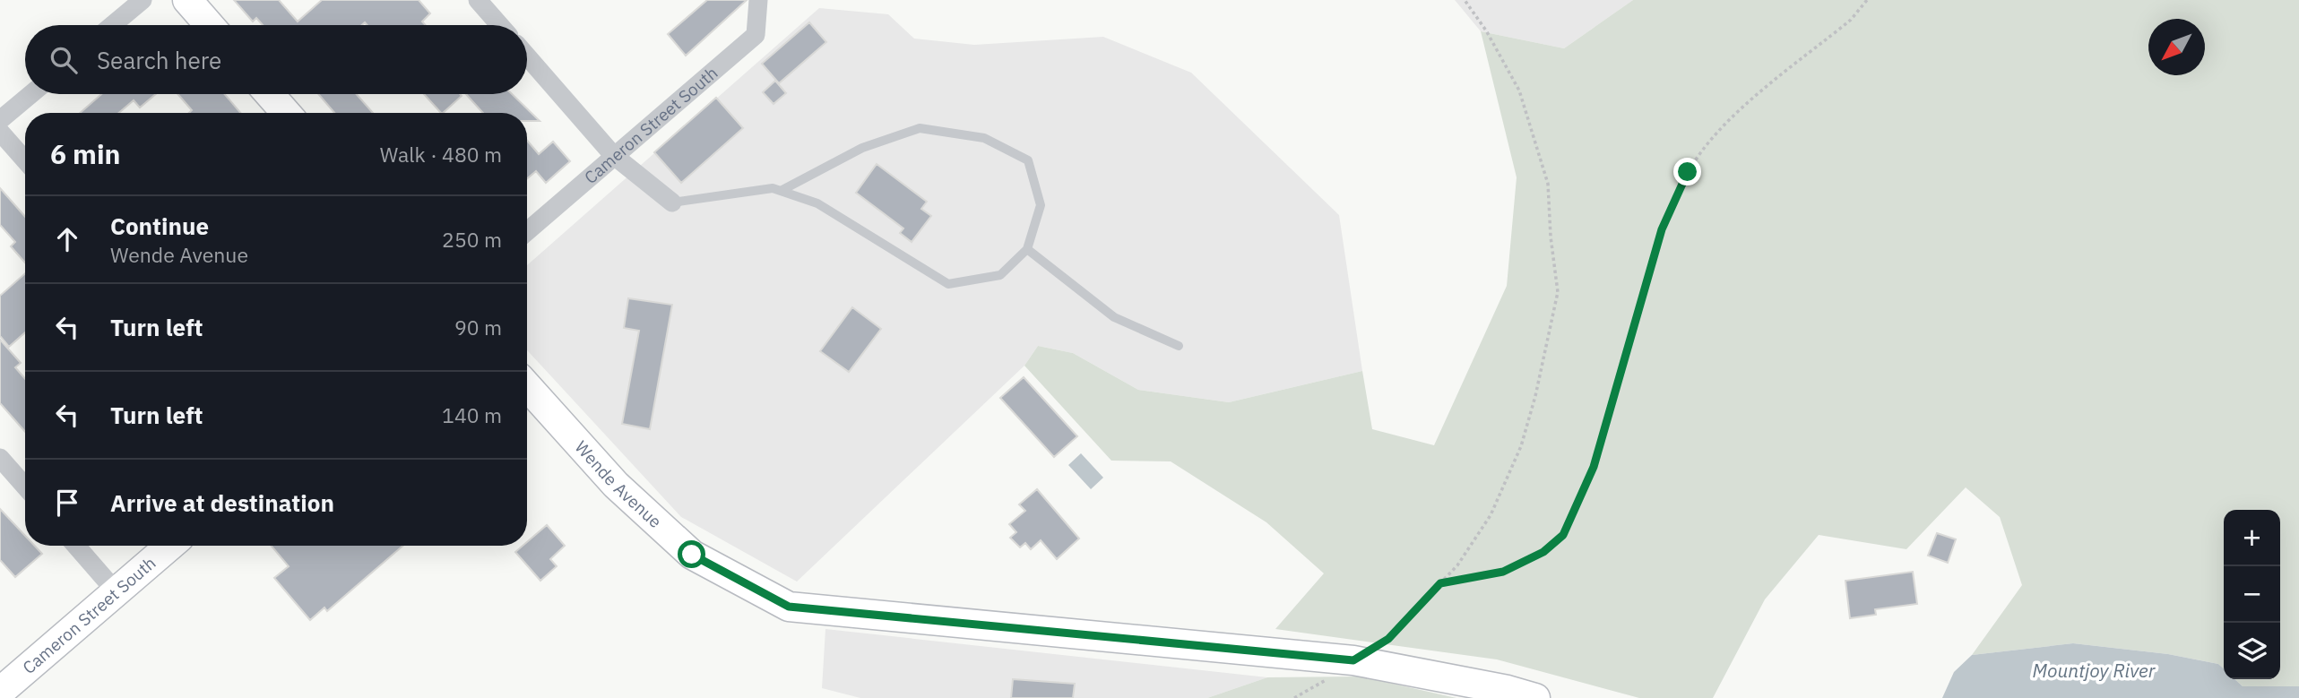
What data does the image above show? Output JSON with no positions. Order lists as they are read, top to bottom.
{
  "streets": {
    "street": ["Cameron Street South", "Wende Avenue"]
  },
  "water": ["Mountjoy River"],
  "north": "bottom left",
  "page": {
    "search": "Search here",
    "heading": ["6 min", "Walk · 480 m"],
    "list": [
      ["Continue", "Wende Avenue", "250 m"],
      ["Turn left", "90 m"],
      ["Turn left", "140 m"],
      "Arrive at destination"
    ],
    "map_buttons": ["+", "−"]
  }
}
